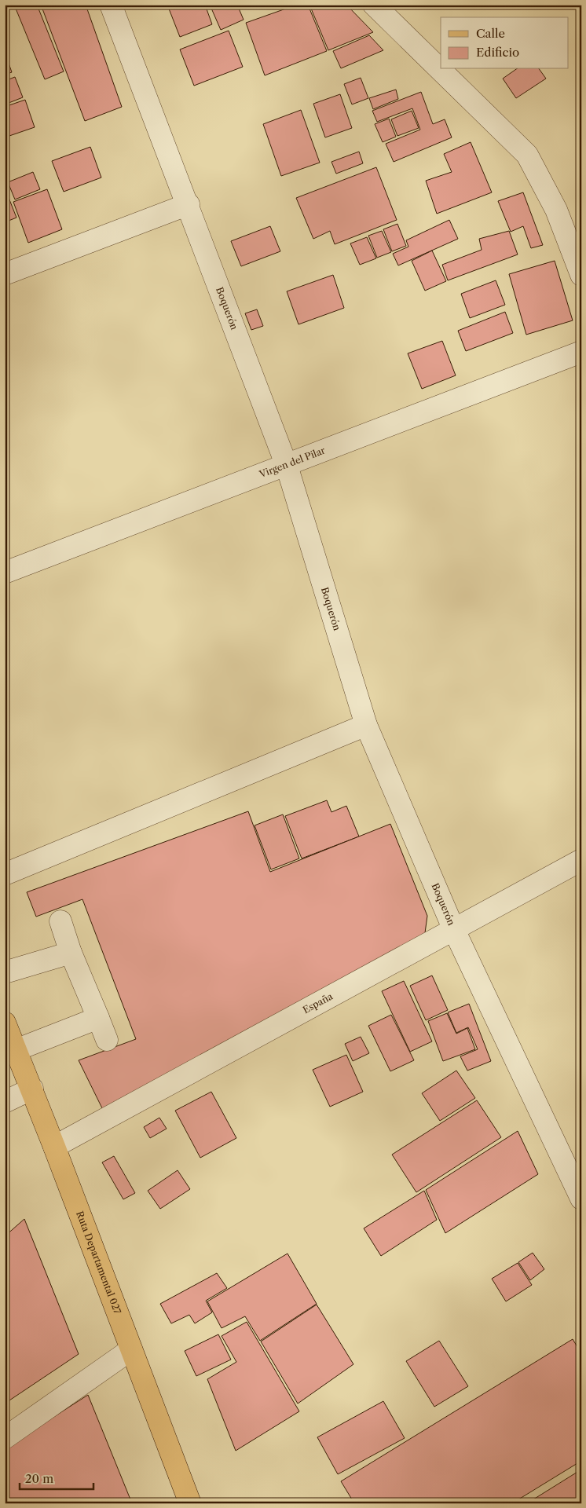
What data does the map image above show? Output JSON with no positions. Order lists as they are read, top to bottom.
{
  "streets": {
    "main road": ["Ruta Departamental 027"],
    "street": ["Boquerón", "Virgen del Pilar", "España"]
  },
  "crossings": [
    ["Boquerón", "Virgen del Pilar"],
    ["Boquerón", "España"],
    ["España", "Ruta Departamental 027"]
  ],
  "legend": ["Calle", "Edificio"],
  "scale_bar": "20 m"
}
